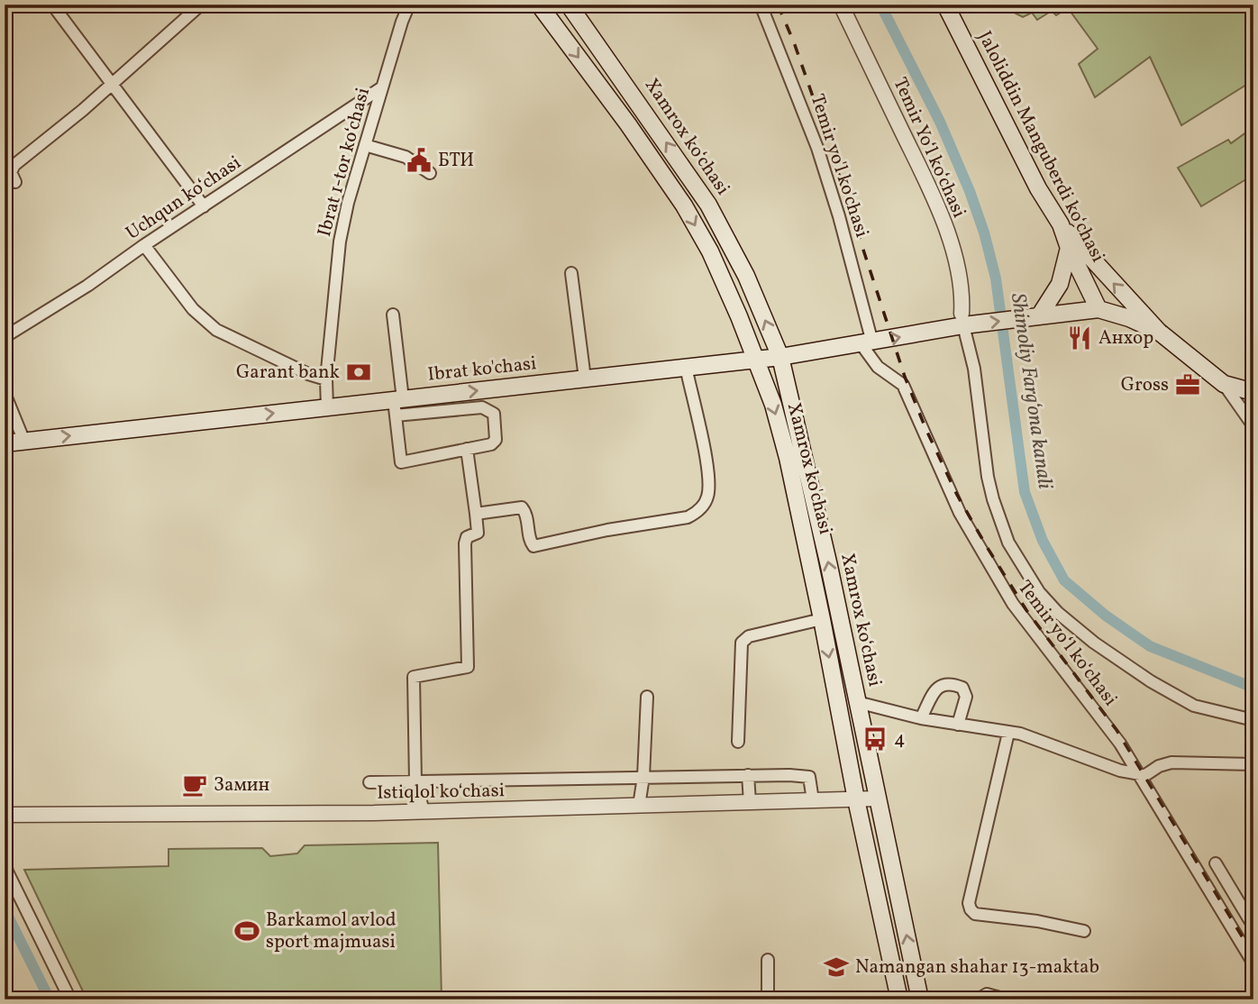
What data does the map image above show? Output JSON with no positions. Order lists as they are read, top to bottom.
{
  "streets": {
    "main road": [
      "Xamrox koʻchasi",
      "Jaloliddin Manguberdi koʻchasi",
      "Ibrat ko'chasi",
      "Xamrox ko'chasi"
    ],
    "street": [
      "Temir Yoʻl koʻchasi",
      "Ibrat 1-tor koʻchasi",
      "Temir yo'l ko'chasi",
      "Uchqun koʻchasi",
      "Temir yoʻl koʻchasi",
      "Istiqlol koʻchasi"
    ]
  },
  "crossings": [
    ["Xamrox koʻchasi", "Ibrat ko'chasi"],
    ["Xamrox koʻchasi", "Istiqlol koʻchasi"],
    ["Jaloliddin Manguberdi koʻchasi", "Ibrat ko'chasi"],
    ["Temir Yoʻl koʻchasi", "Ibrat ko'chasi"],
    ["Ibrat 1-tor koʻchasi", "Uchqun koʻchasi"],
    ["Ibrat 1-tor koʻchasi", "Ibrat ko'chasi"],
    ["Temir yo'l ko'chasi", "Ibrat ko'chasi"],
    ["Temir yo'l ko'chasi", "Temir yoʻl koʻchasi"],
    ["Ibrat ko'chasi", "Xamrox ko'chasi"],
    ["Ibrat ko'chasi", "Temir yoʻl koʻchasi"],
    ["Xamrox ko'chasi", "Istiqlol koʻchasi"]
  ],
  "one_way": ["Xamrox koʻchasi", "Ibrat ko'chasi", "Xamrox ko'chasi"],
  "water": ["Shimoliy Fargʻona kanali"],
  "places": {
    "public building": ["БТИ"],
    "restaurant": ["Анхор"],
    "bank": ["Garant bank"],
    "office": ["Gross"],
    "bus stop": ["4"],
    "cafe": ["Замин"],
    "sports": ["Barkamol avlod sport majmuasi"],
    "school or university": ["Namangan shahar 13-maktab"]
  }
}
